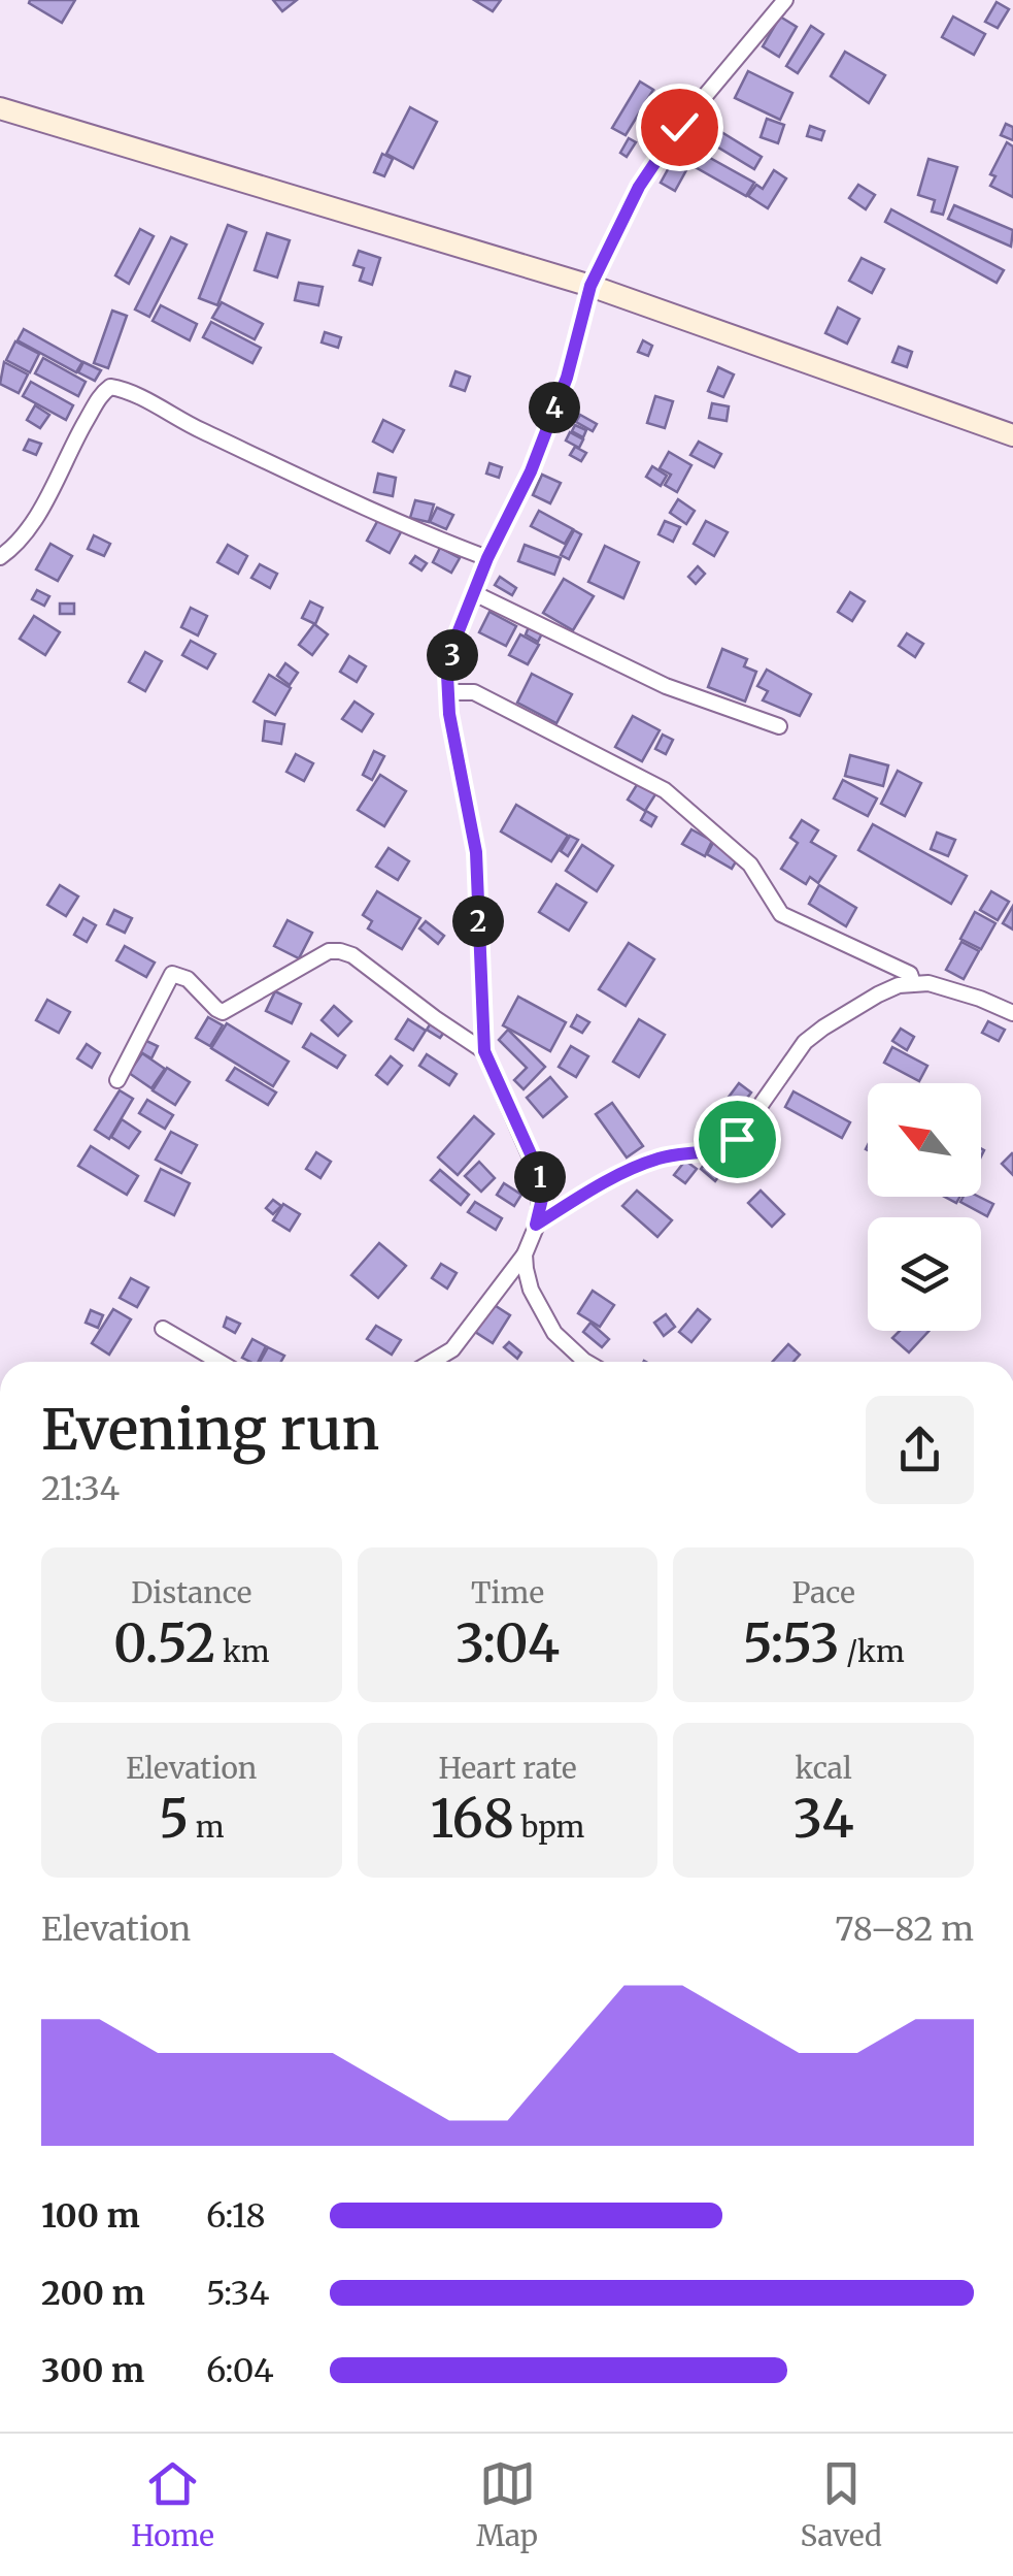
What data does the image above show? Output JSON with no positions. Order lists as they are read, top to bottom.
{
  "north": "top left",
  "page": {
    "pins": [
      "4",
      "3",
      "2",
      "1"
    ],
    "heading": ["Evening run", "21:34"],
    "stats": [
      ["Distance", "0.52 km"],
      ["Time", "3:04"],
      ["Pace", "5:53 /km"],
      ["Elevation", "5 m"],
      ["Heart rate", "168 bpm"],
      ["kcal", "34"]
    ],
    "chart": ["Elevation", "78–82 m"],
    "list": [
      {
        "name": "100 m",
        "note": "6:18"
      },
      {
        "name": "200 m",
        "note": "5:34"
      },
      {
        "name": "300 m",
        "note": "6:04"
      }
    ],
    "tabs": ["Home", "Map", "Saved"]
  }
}
